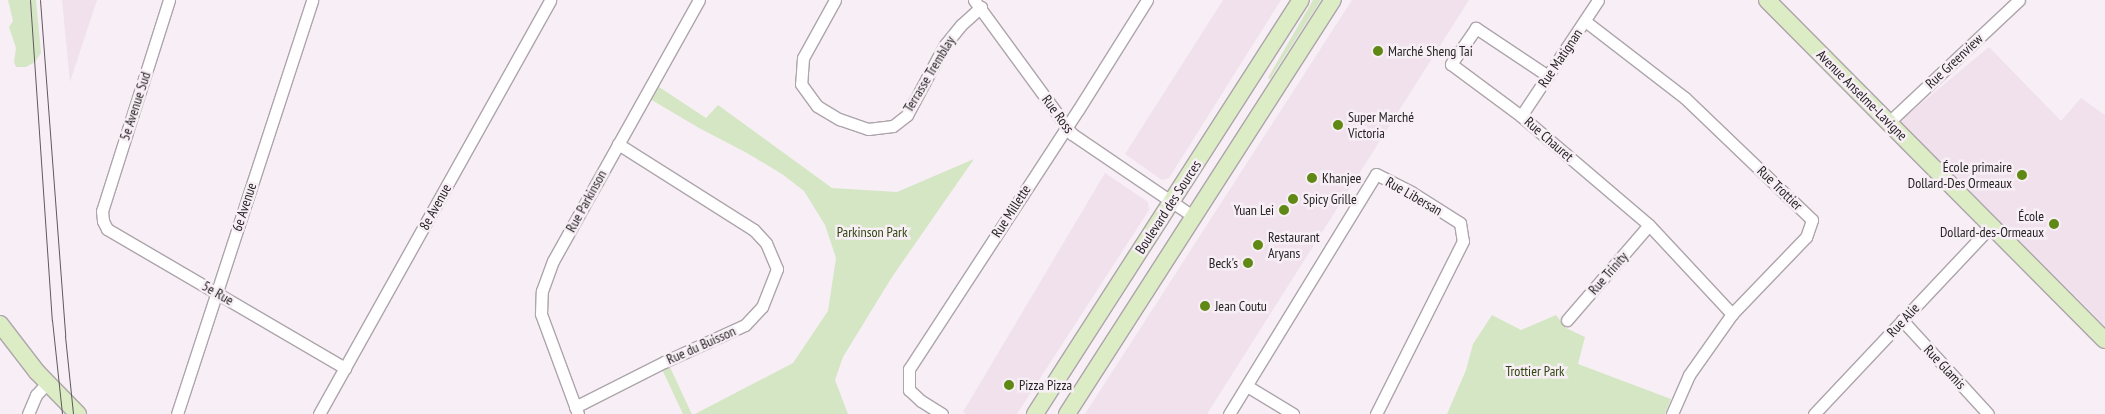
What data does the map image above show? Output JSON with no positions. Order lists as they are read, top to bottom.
{
  "streets": {
    "main road": ["Avenue Anselme-Lavigne", "Boulevard des Sources"],
    "street": [
      "Rue Matignan",
      "Rue Greenview",
      "Terrasse Tremblay",
      "5e Avenue Sud",
      "Rue Ross",
      "Rue Chauret",
      "Rue Trottier",
      "Rue Libersan",
      "Rue Parkinson",
      "6e Avenue",
      "8e Avenue",
      "Rue Millette",
      "Rue Trinity",
      "5e Rue",
      "Rue Alie",
      "Rue du Buisson",
      "Rue Glamis"
    ]
  },
  "crossings": [
    ["Rue Matignan", "Rue Chauret"],
    ["Rue Matignan", "Rue Trottier"],
    ["Rue Greenview", "Avenue Anselme-Lavigne"],
    ["Terrasse Tremblay", "Rue Ross"],
    ["Avenue Anselme-Lavigne", "Rue Alie"],
    ["5e Avenue Sud", "5e Rue"],
    ["Rue Ross", "Boulevard des Sources"],
    ["Rue Ross", "Rue Millette"],
    ["Rue Chauret", "Rue Trottier"],
    ["Rue Chauret", "Rue Trinity"],
    ["Rue Parkinson", "Rue du Buisson"],
    ["6e Avenue", "5e Rue"],
    ["8e Avenue", "5e Rue"],
    ["Rue Alie", "Rue Glamis"]
  ],
  "parks": ["Parkinson Park", "Trottier Park"],
  "places": [
    "Marché Sheng Tai",
    "Super Marché Victoria",
    "École primaire Dollard-Des Ormeaux",
    "Khanjee",
    "Spicy Grille",
    "Yuan Lei",
    "École Dollard-des-Ormeaux",
    "Restaurant Aryans",
    "Beck's",
    "Jean Coutu",
    "Pizza Pizza"
  ]
}
